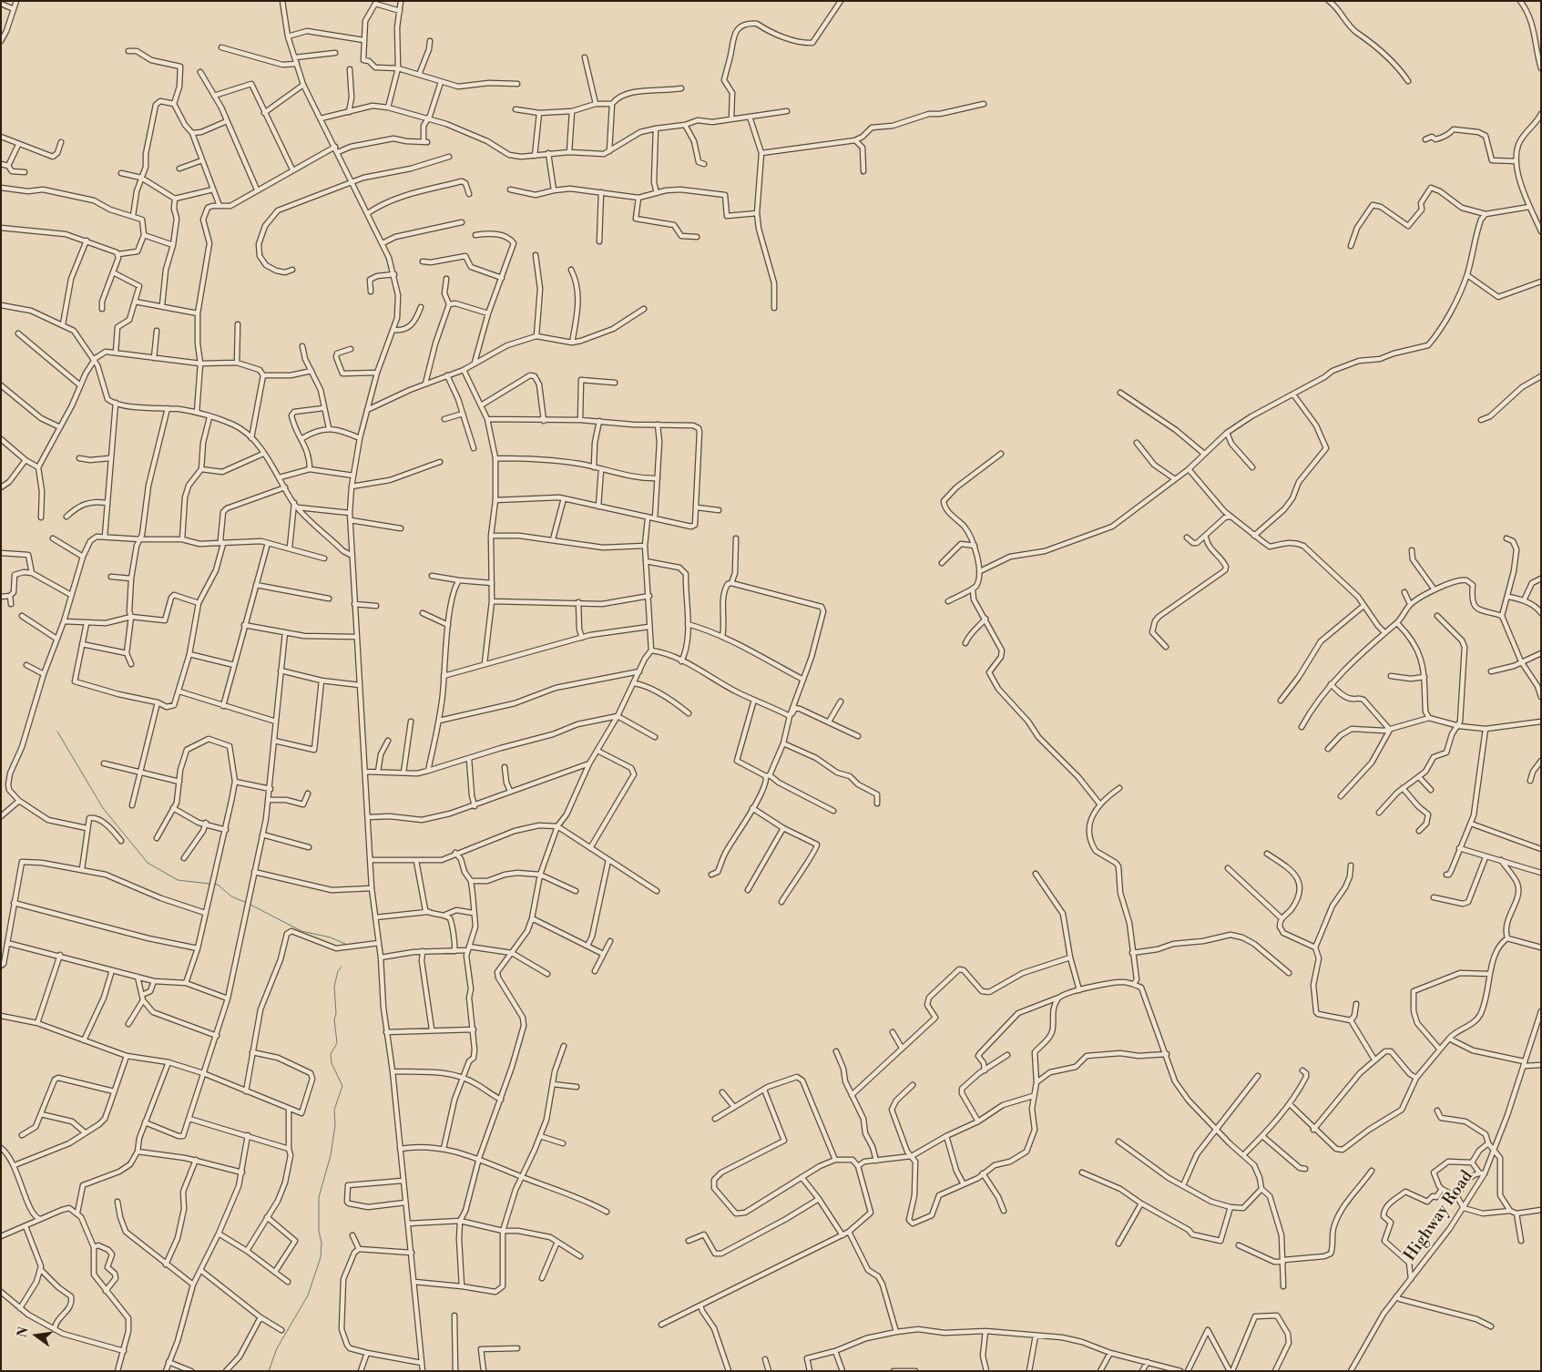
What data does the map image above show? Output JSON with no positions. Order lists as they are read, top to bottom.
{
  "streets": {
    "street": ["Highway Road"]
  },
  "north": "left"
}
